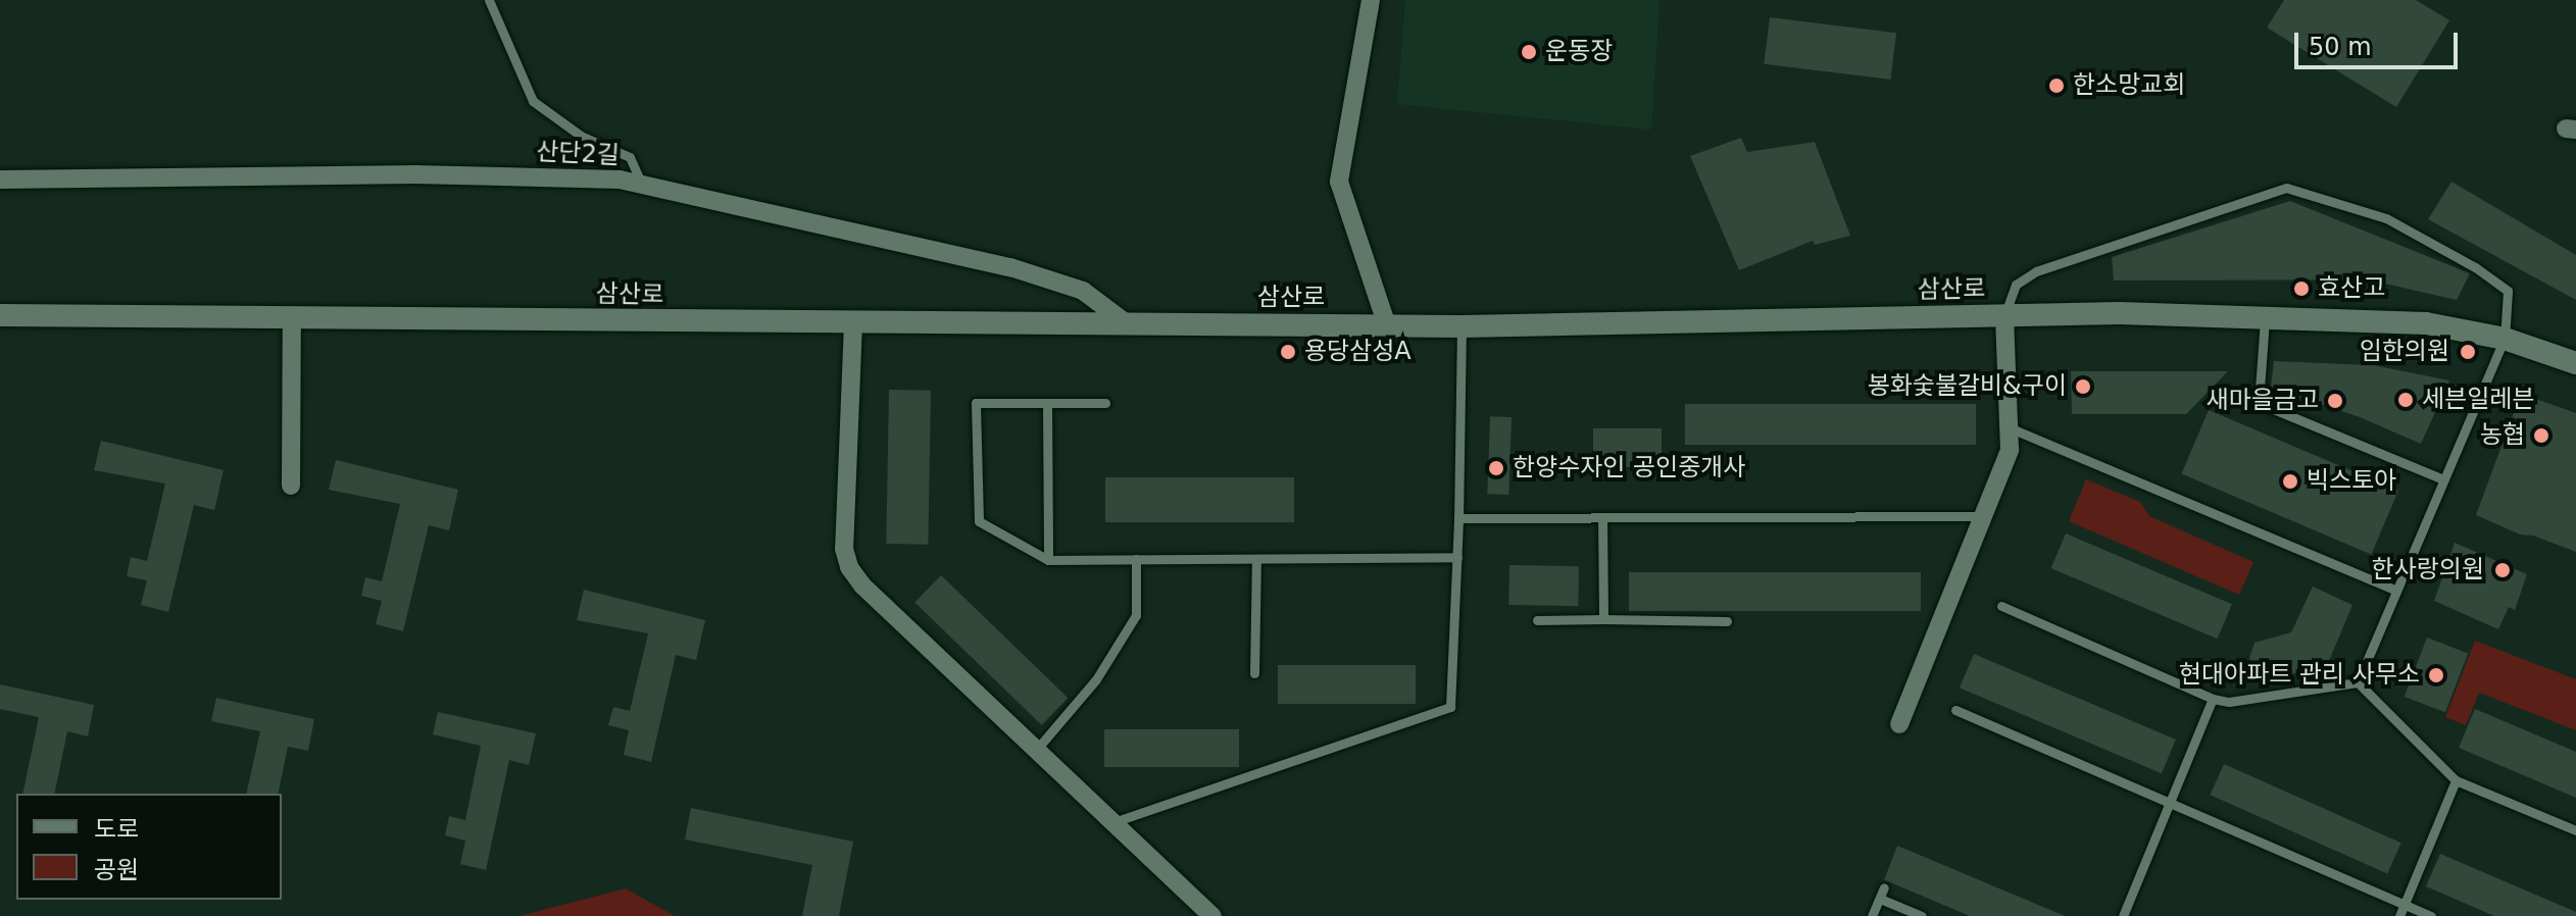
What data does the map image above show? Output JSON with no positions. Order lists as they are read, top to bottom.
{
  "streets": {
    "main road": ["삼산로"],
    "street": ["산단2길"]
  },
  "crossings": [
    ["산단2길", "삼산로"]
  ],
  "places": [
    "운동장",
    "한소망교회",
    "효산고",
    "용당삼성A",
    "임한의원",
    "봉화숯불갈비&구이",
    "세븐일레븐",
    "새마을금고",
    "농협",
    "한양수자인 공인중개사",
    "빅스토아",
    "한사랑의원",
    "현대아파트 관리 사무소"
  ],
  "legend": ["도로", "공원"],
  "scale_bar": "50 m"
}
